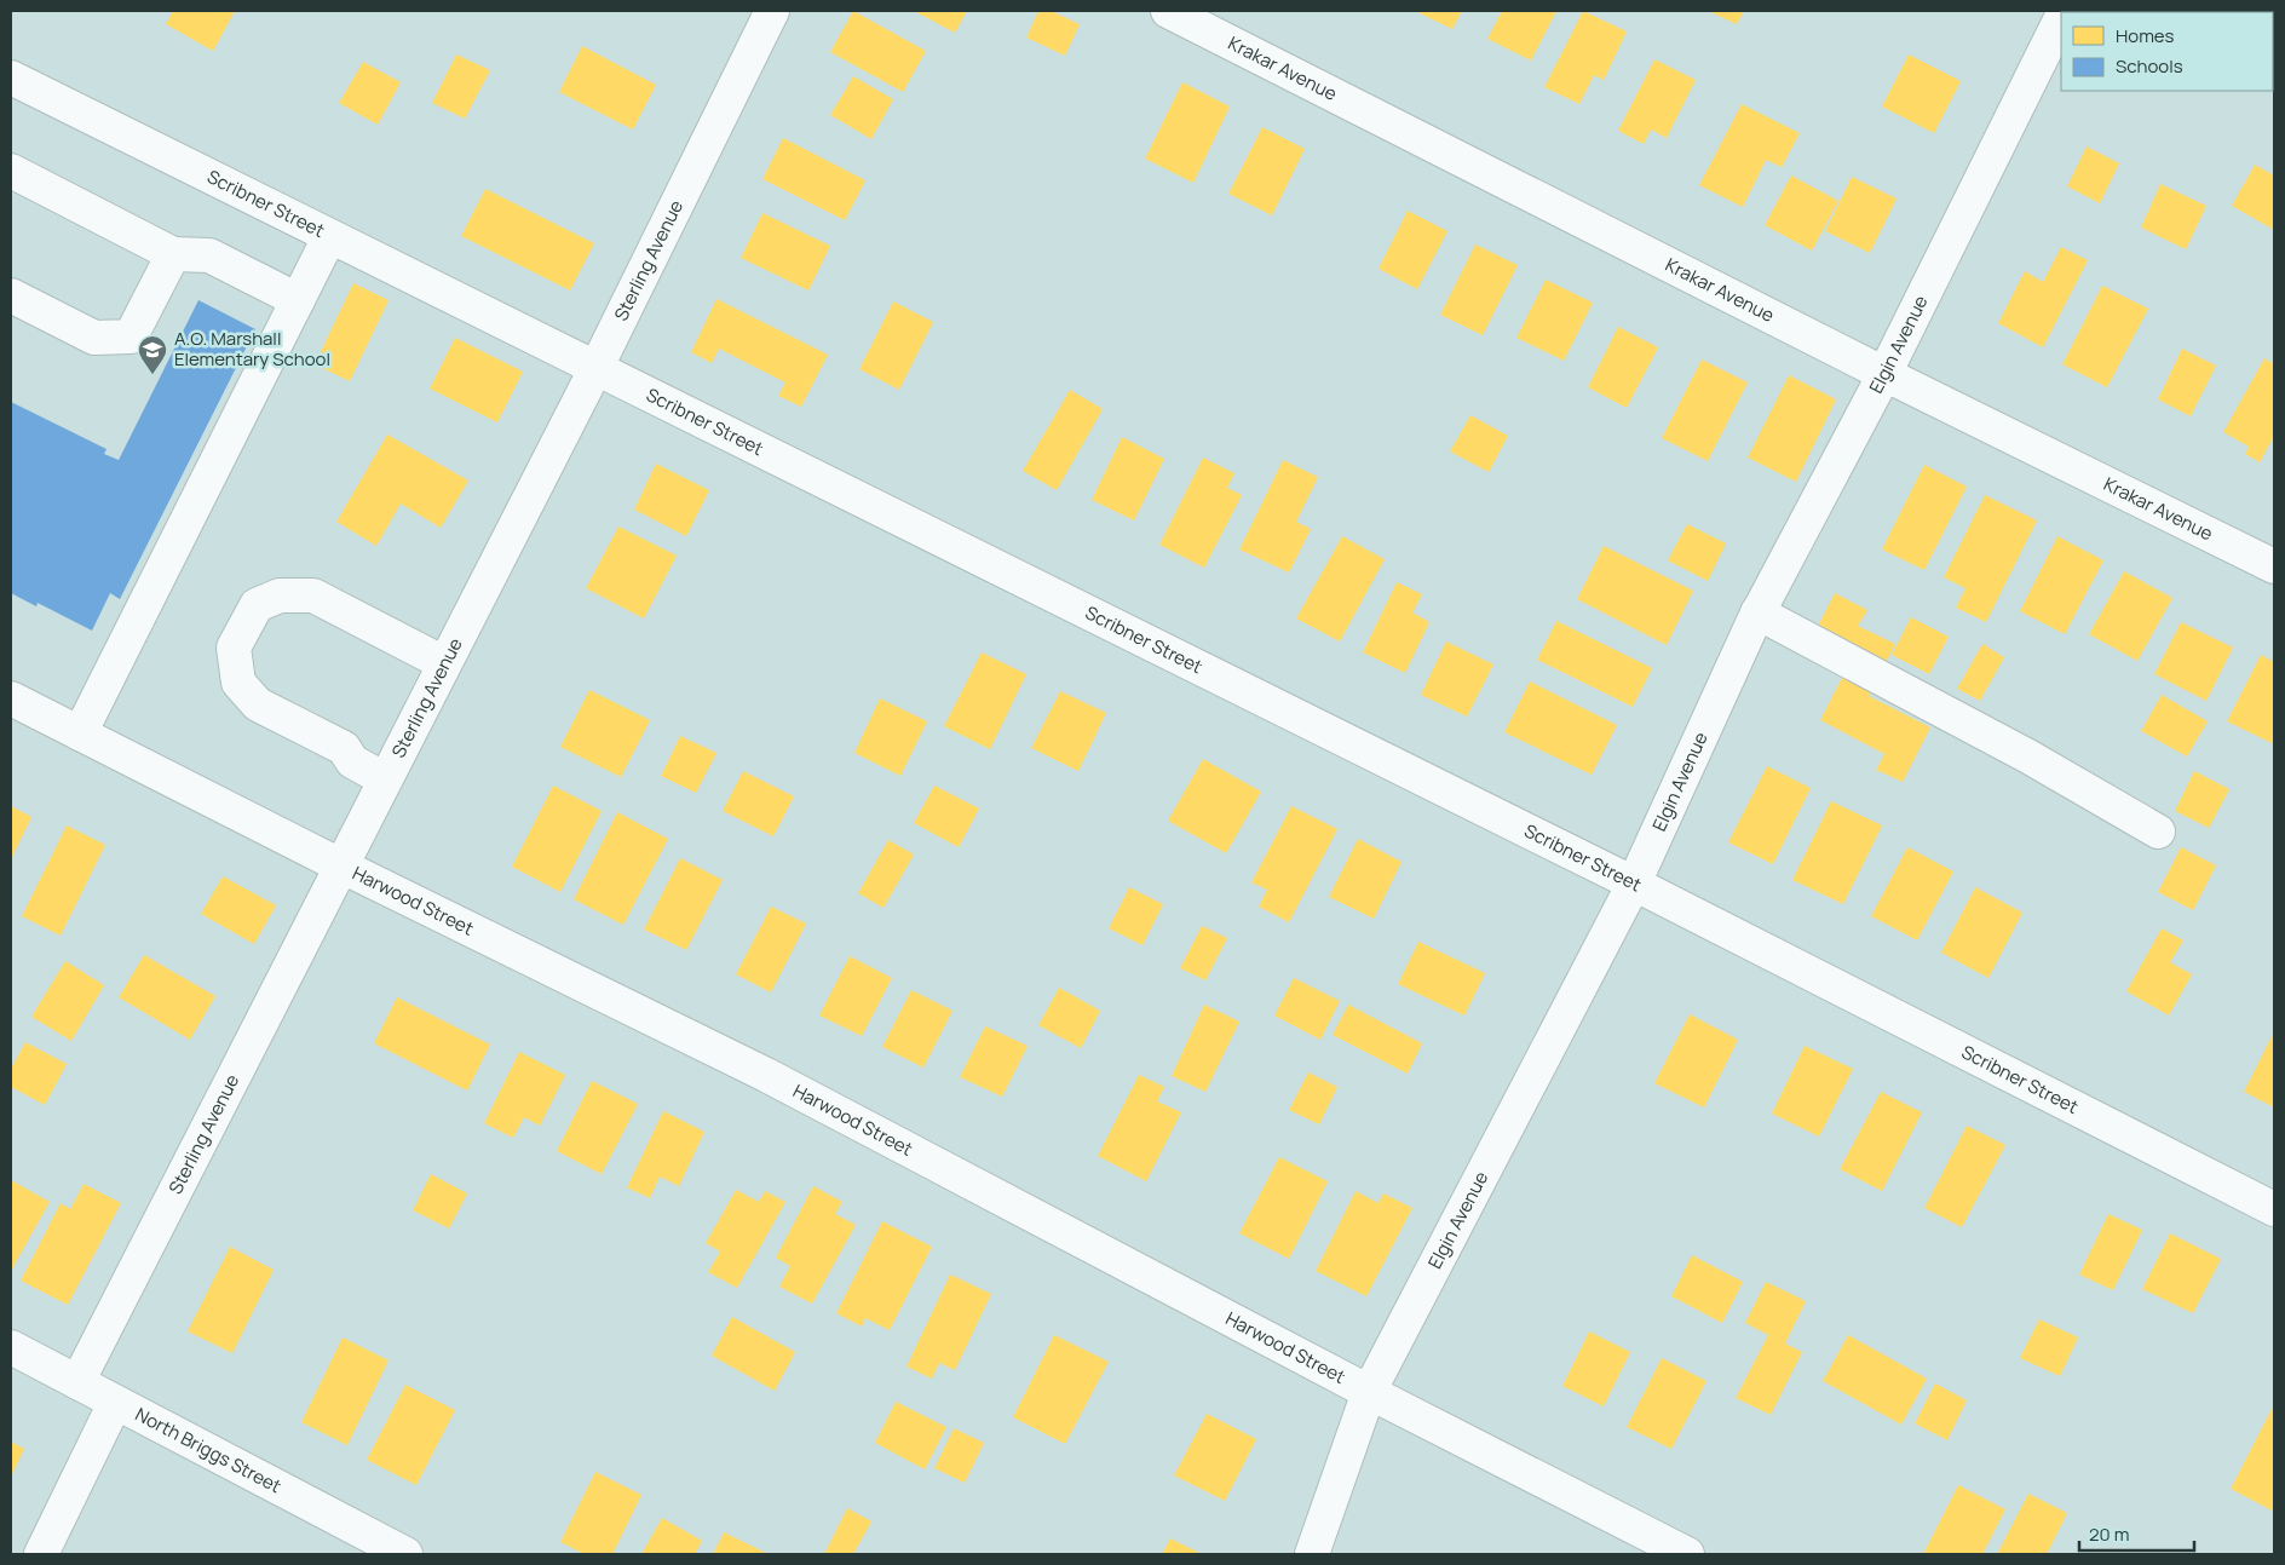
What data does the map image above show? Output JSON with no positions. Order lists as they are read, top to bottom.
{
  "streets": {
    "street": [
      "Krakar Avenue",
      "Scribner Street",
      "Sterling Avenue",
      "Elgin Avenue",
      "Harwood Street",
      "North Briggs Street"
    ]
  },
  "crossings": [
    ["Krakar Avenue", "Elgin Avenue"],
    ["Scribner Street", "Sterling Avenue"],
    ["Scribner Street", "Elgin Avenue"],
    ["Sterling Avenue", "Harwood Street"],
    ["Sterling Avenue", "North Briggs Street"],
    ["Elgin Avenue", "Harwood Street"]
  ],
  "places": {
    "school or university": ["A.O. Marshall Elementary School"]
  },
  "legend": ["Homes", "Schools"],
  "scale_bar": "20 m"
}
